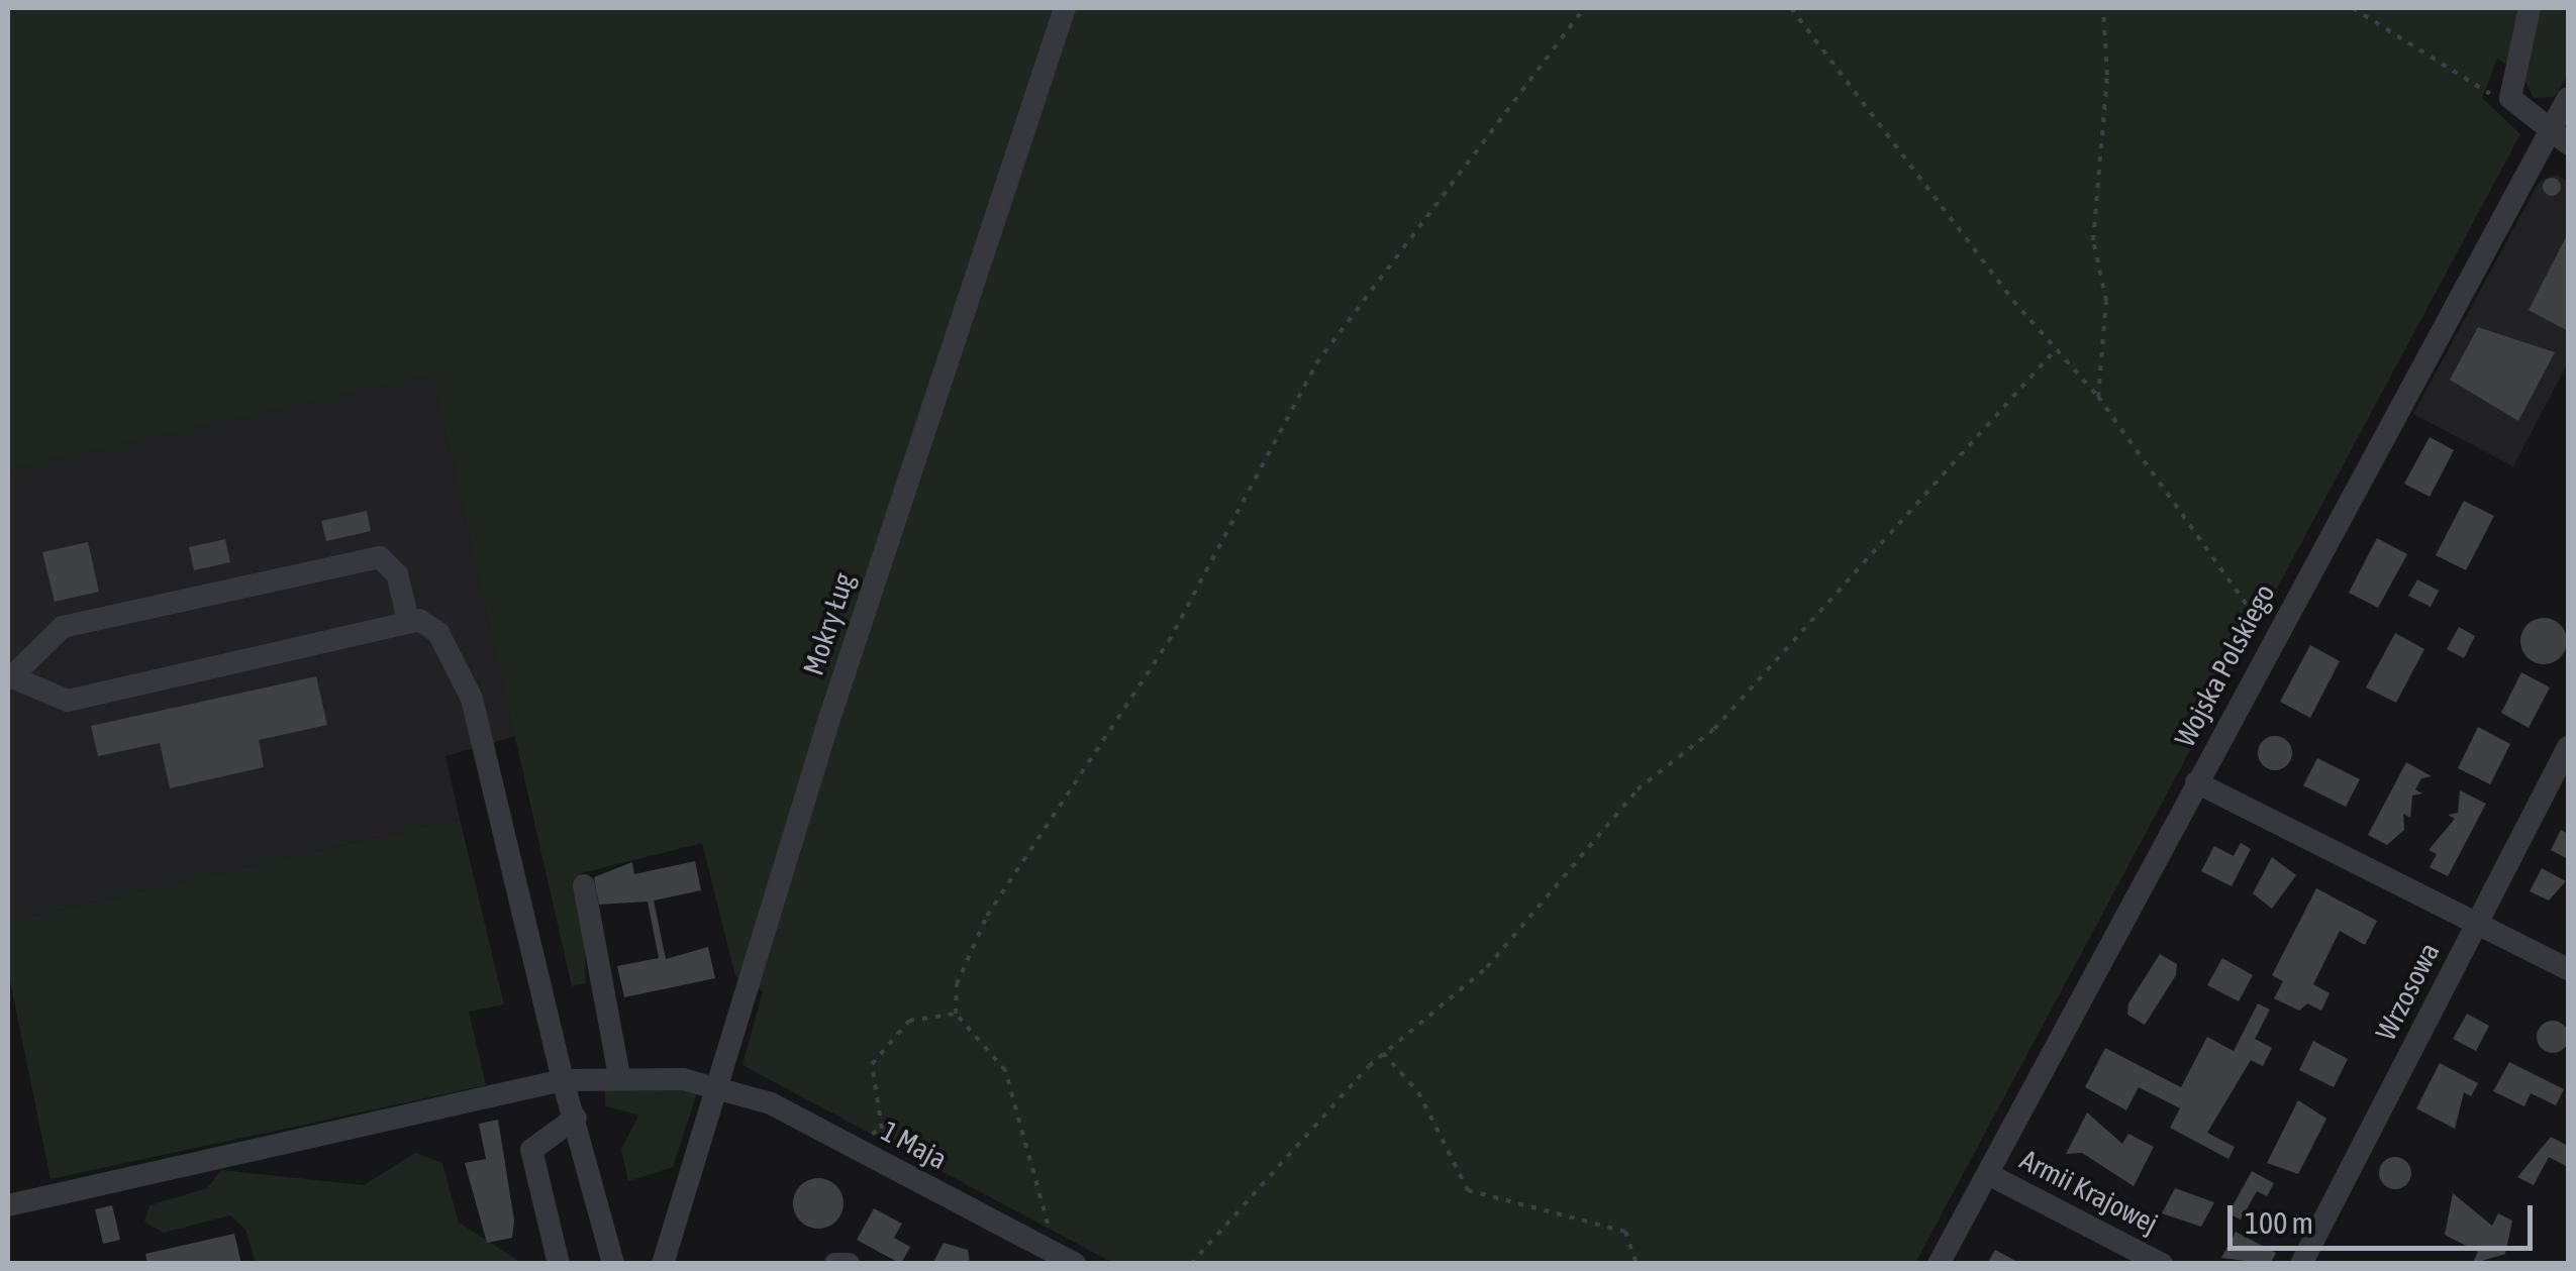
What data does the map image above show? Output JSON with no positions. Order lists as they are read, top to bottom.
{
  "streets": {
    "street": [
      "Mokry Ług",
      "Wojska Polskiego",
      "Wrzosowa",
      "1 Maja",
      "Armii Krajowej"
    ]
  },
  "crossings": [
    ["Mokry Ług", "1 Maja"],
    ["Wojska Polskiego", "Armii Krajowej"]
  ],
  "scale_bar": "100 m"
}
